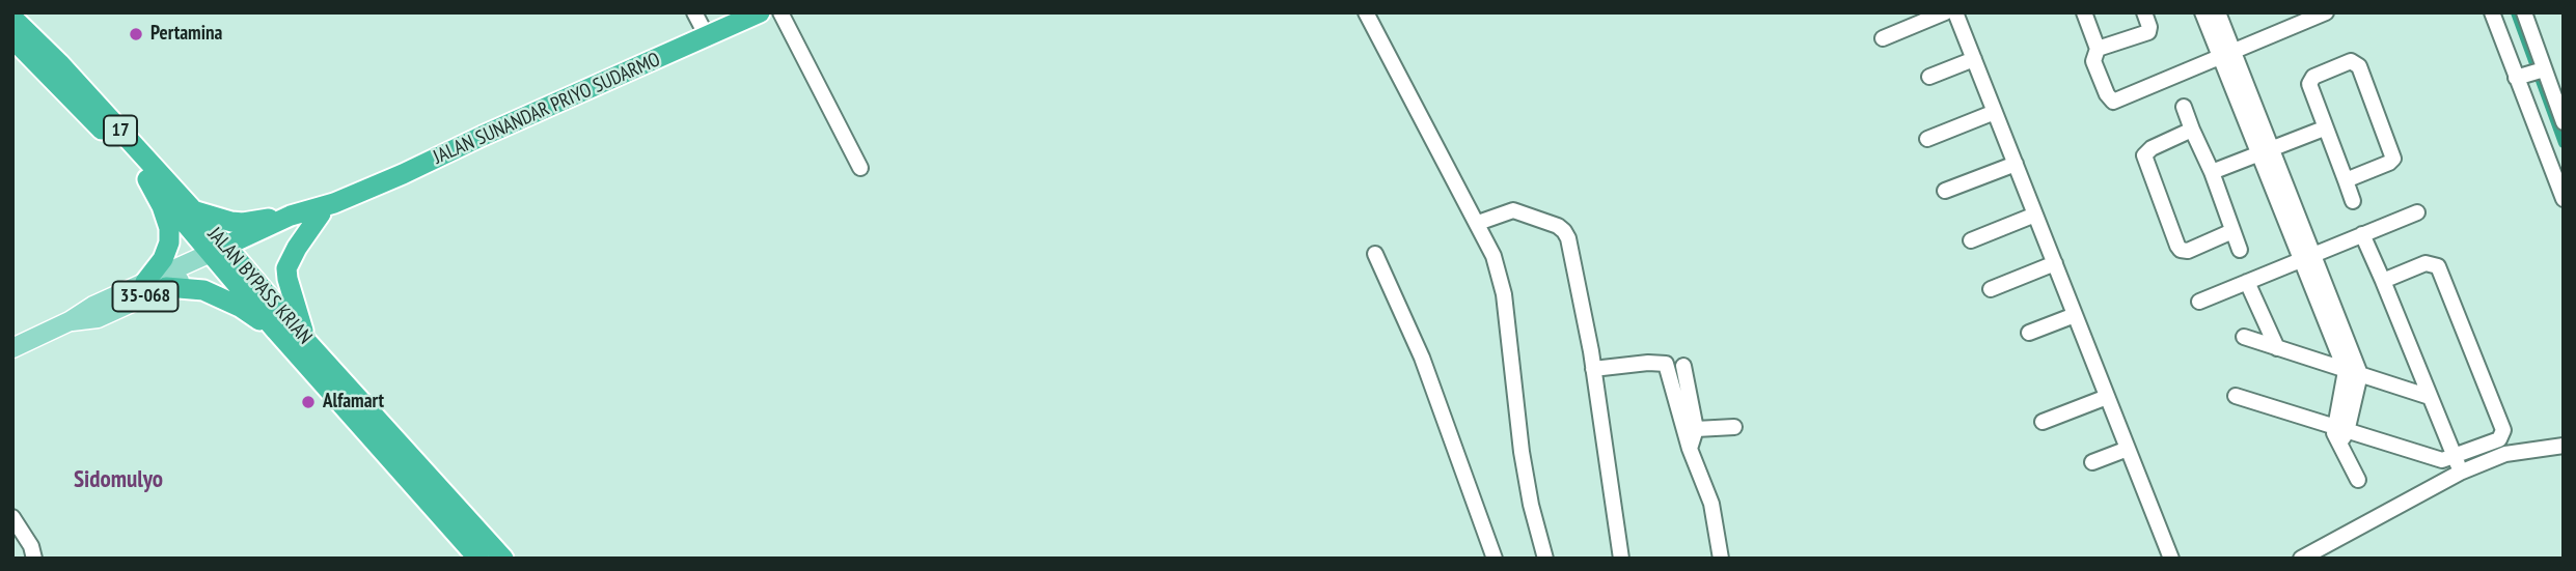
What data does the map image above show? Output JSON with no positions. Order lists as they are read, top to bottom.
{
  "streets": {
    "highway": ["JALAN SUNANDAR PRIYO SUDARMO", "17", "JALAN BYPASS KRIAN"],
    "main road": ["35-068"]
  },
  "crossings": [
    ["JALAN SUNANDAR PRIYO SUDARMO", "JALAN BYPASS KRIAN"]
  ],
  "districts": ["Sidomulyo"],
  "places": ["Pertamina", "Alfamart"]
}
